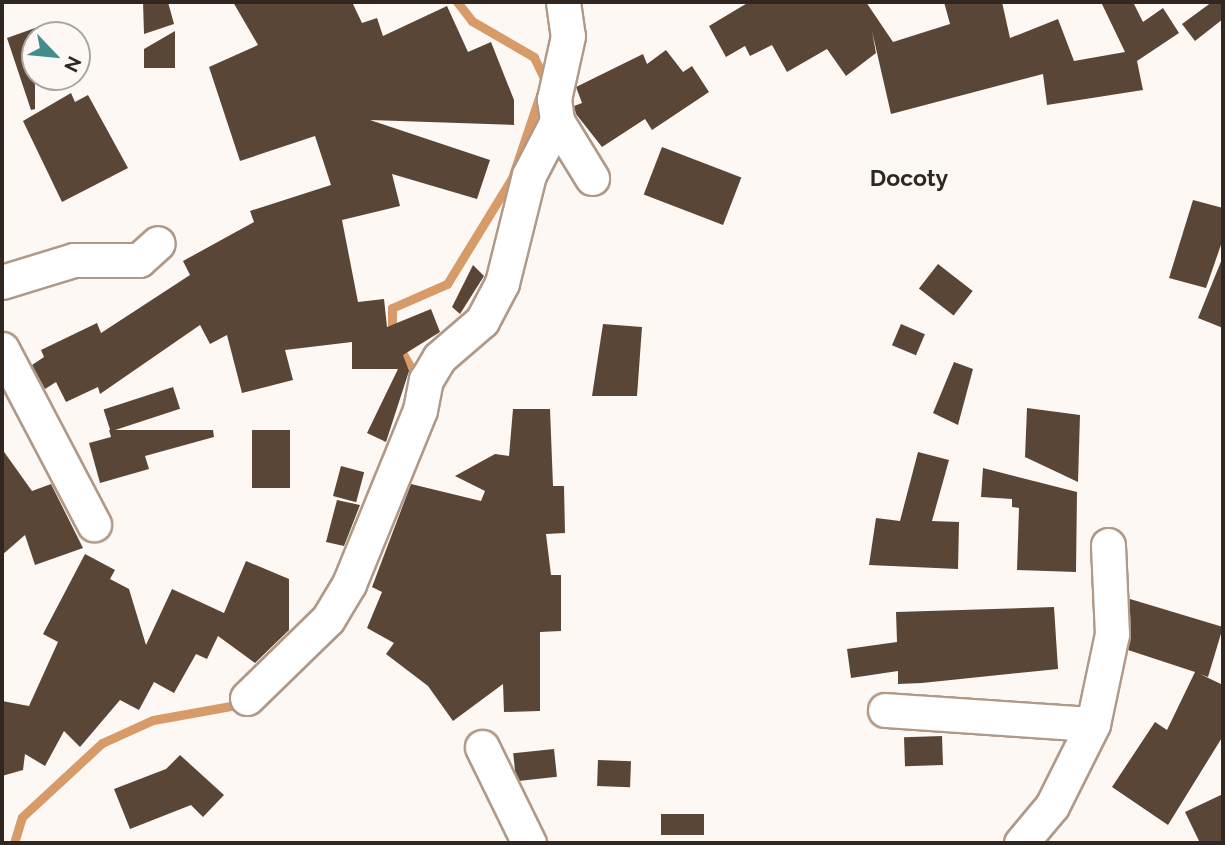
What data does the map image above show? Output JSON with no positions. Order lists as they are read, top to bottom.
{
  "districts": ["Docoty"],
  "north": "bottom right"
}
